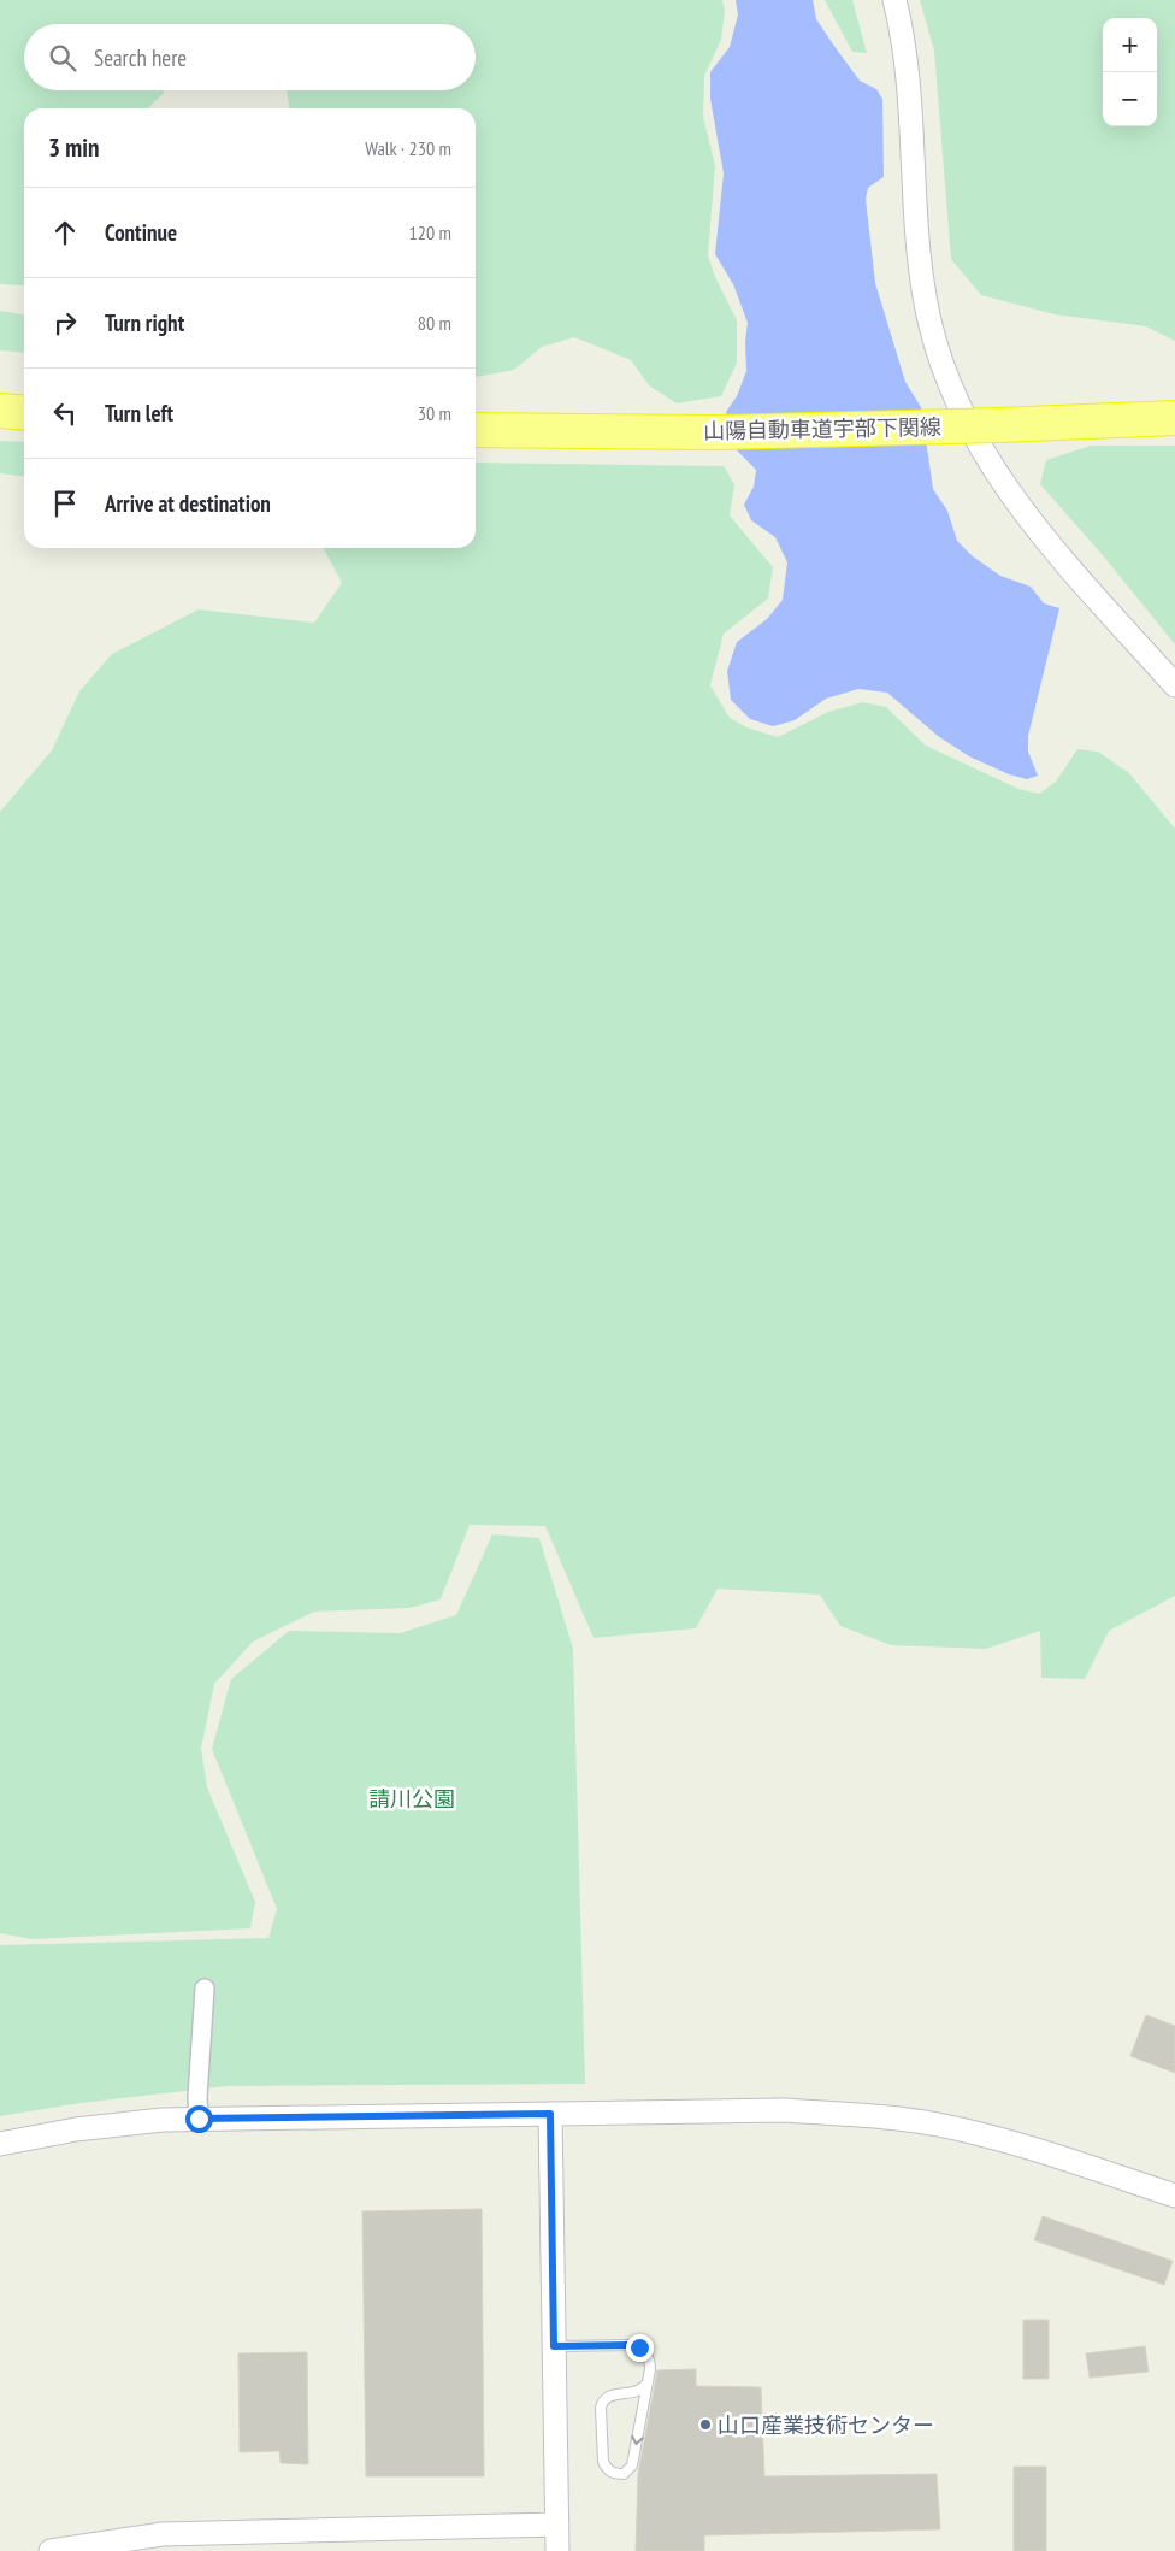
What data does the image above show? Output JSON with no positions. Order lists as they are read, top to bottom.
{
  "streets": {
    "highway": ["山陽自動車道宇部下関線"]
  },
  "parks": ["請川公園"],
  "places": ["山口産業技術センター"],
  "page": {
    "map_buttons": ["+", "−"],
    "search": "Search here",
    "heading": ["3 min", "Walk · 230 m"],
    "list": [
      ["Continue", "120 m"],
      ["Turn right", "80 m"],
      ["Turn left", "30 m"],
      "Arrive at destination"
    ]
  }
}
